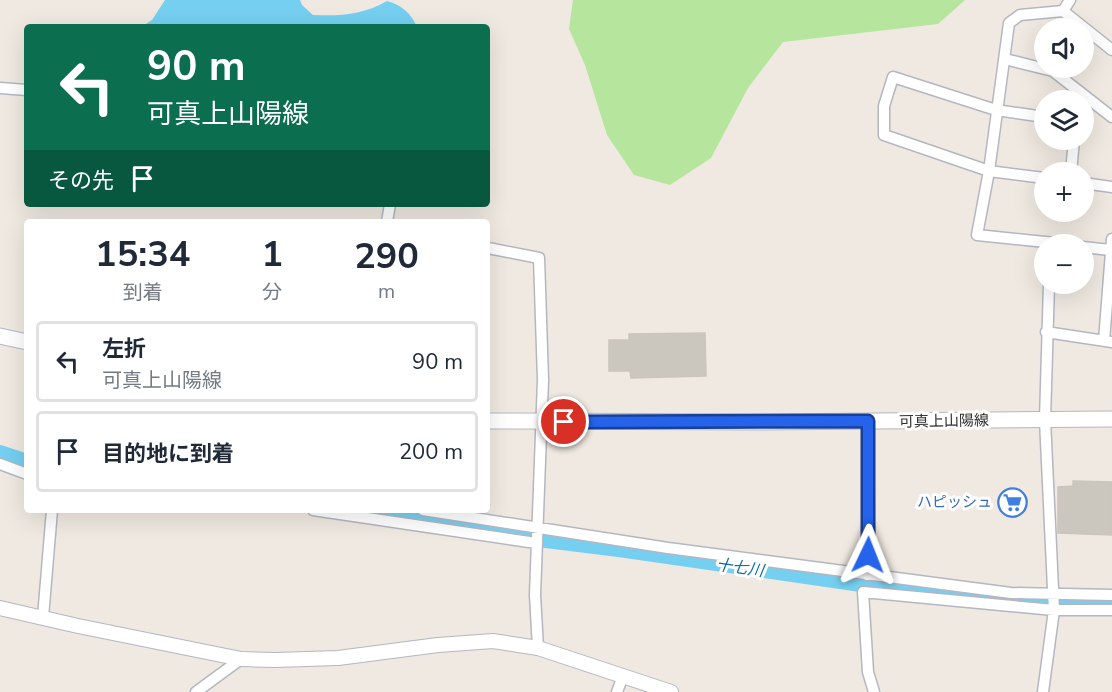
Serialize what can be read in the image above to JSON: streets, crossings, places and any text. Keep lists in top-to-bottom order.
{
  "streets": {
    "main road": ["可真上山陽線"]
  },
  "water": ["十七川"],
  "places": {
    "supermarket": ["ハピッシュ"]
  },
  "page": {
    "map_buttons": ["+", "−"],
    "turn": ["90 m", "可真上山陽線"],
    "then": "その先",
    "eta": [
      "15:34",
      "到着",
      "1",
      "分",
      "290",
      "m"
    ],
    "list": [
      {
        "name": "左折",
        "note": "可真上山陽線",
        "value": "90 m"
      },
      {
        "name": "目的地に到着",
        "value": "200 m"
      }
    ]
  }
}
